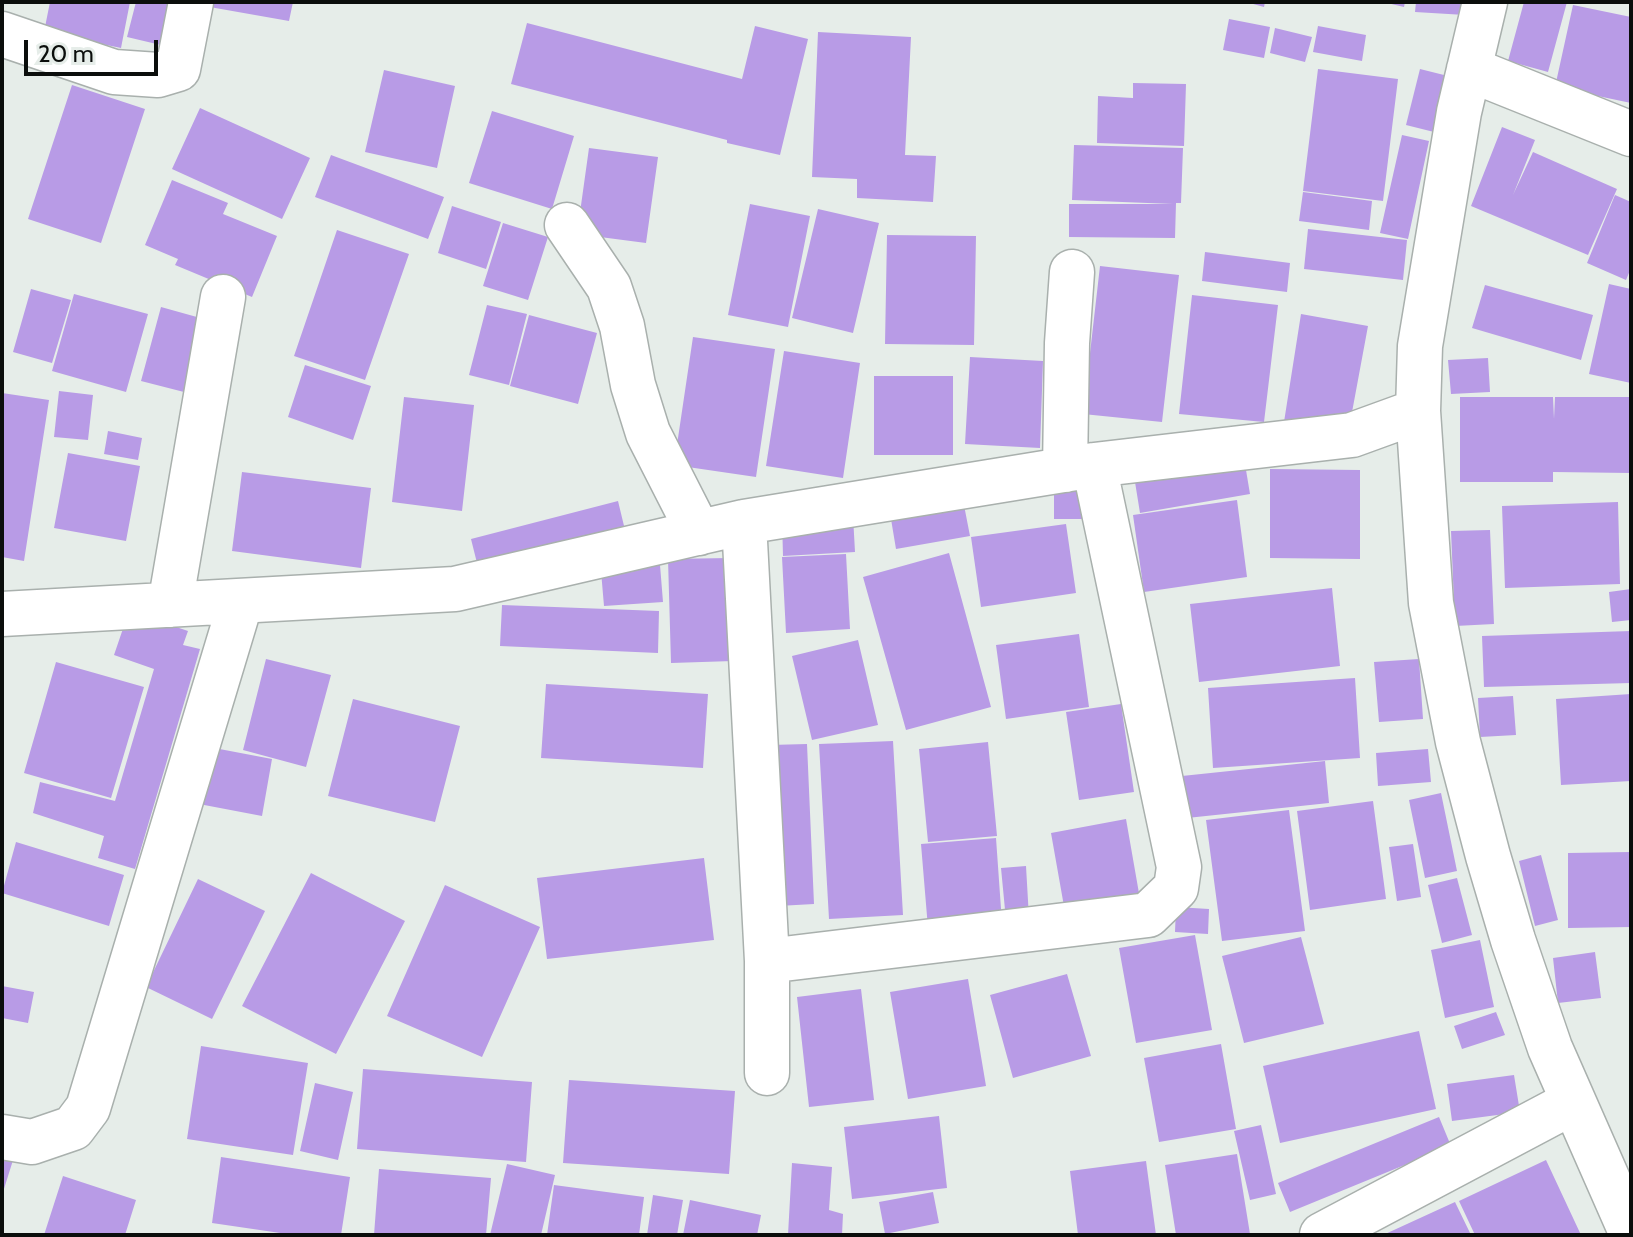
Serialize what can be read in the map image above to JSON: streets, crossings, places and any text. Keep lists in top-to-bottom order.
{
  "scale_bar": "20 m"
}
